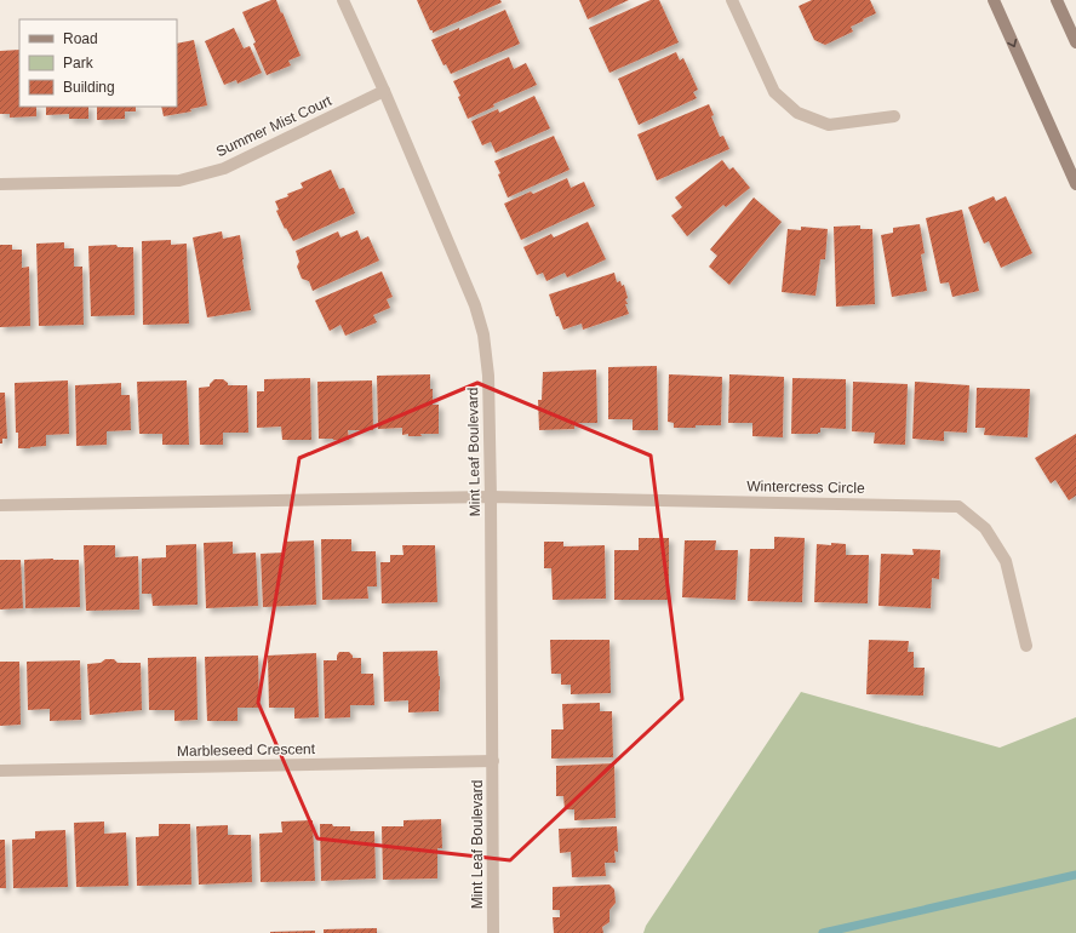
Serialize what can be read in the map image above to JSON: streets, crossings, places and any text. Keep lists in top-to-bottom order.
{
  "streets": {
    "street": [
      "Summer Mist Court",
      "Mint Leaf Boulevard",
      "Wintercress Circle",
      "Marbleseed Crescent"
    ]
  },
  "crossings": [
    ["Summer Mist Court", "Mint Leaf Boulevard"],
    ["Mint Leaf Boulevard", "Wintercress Circle"],
    ["Mint Leaf Boulevard", "Marbleseed Crescent"]
  ],
  "legend": ["Road", "Park", "Building"]
}
